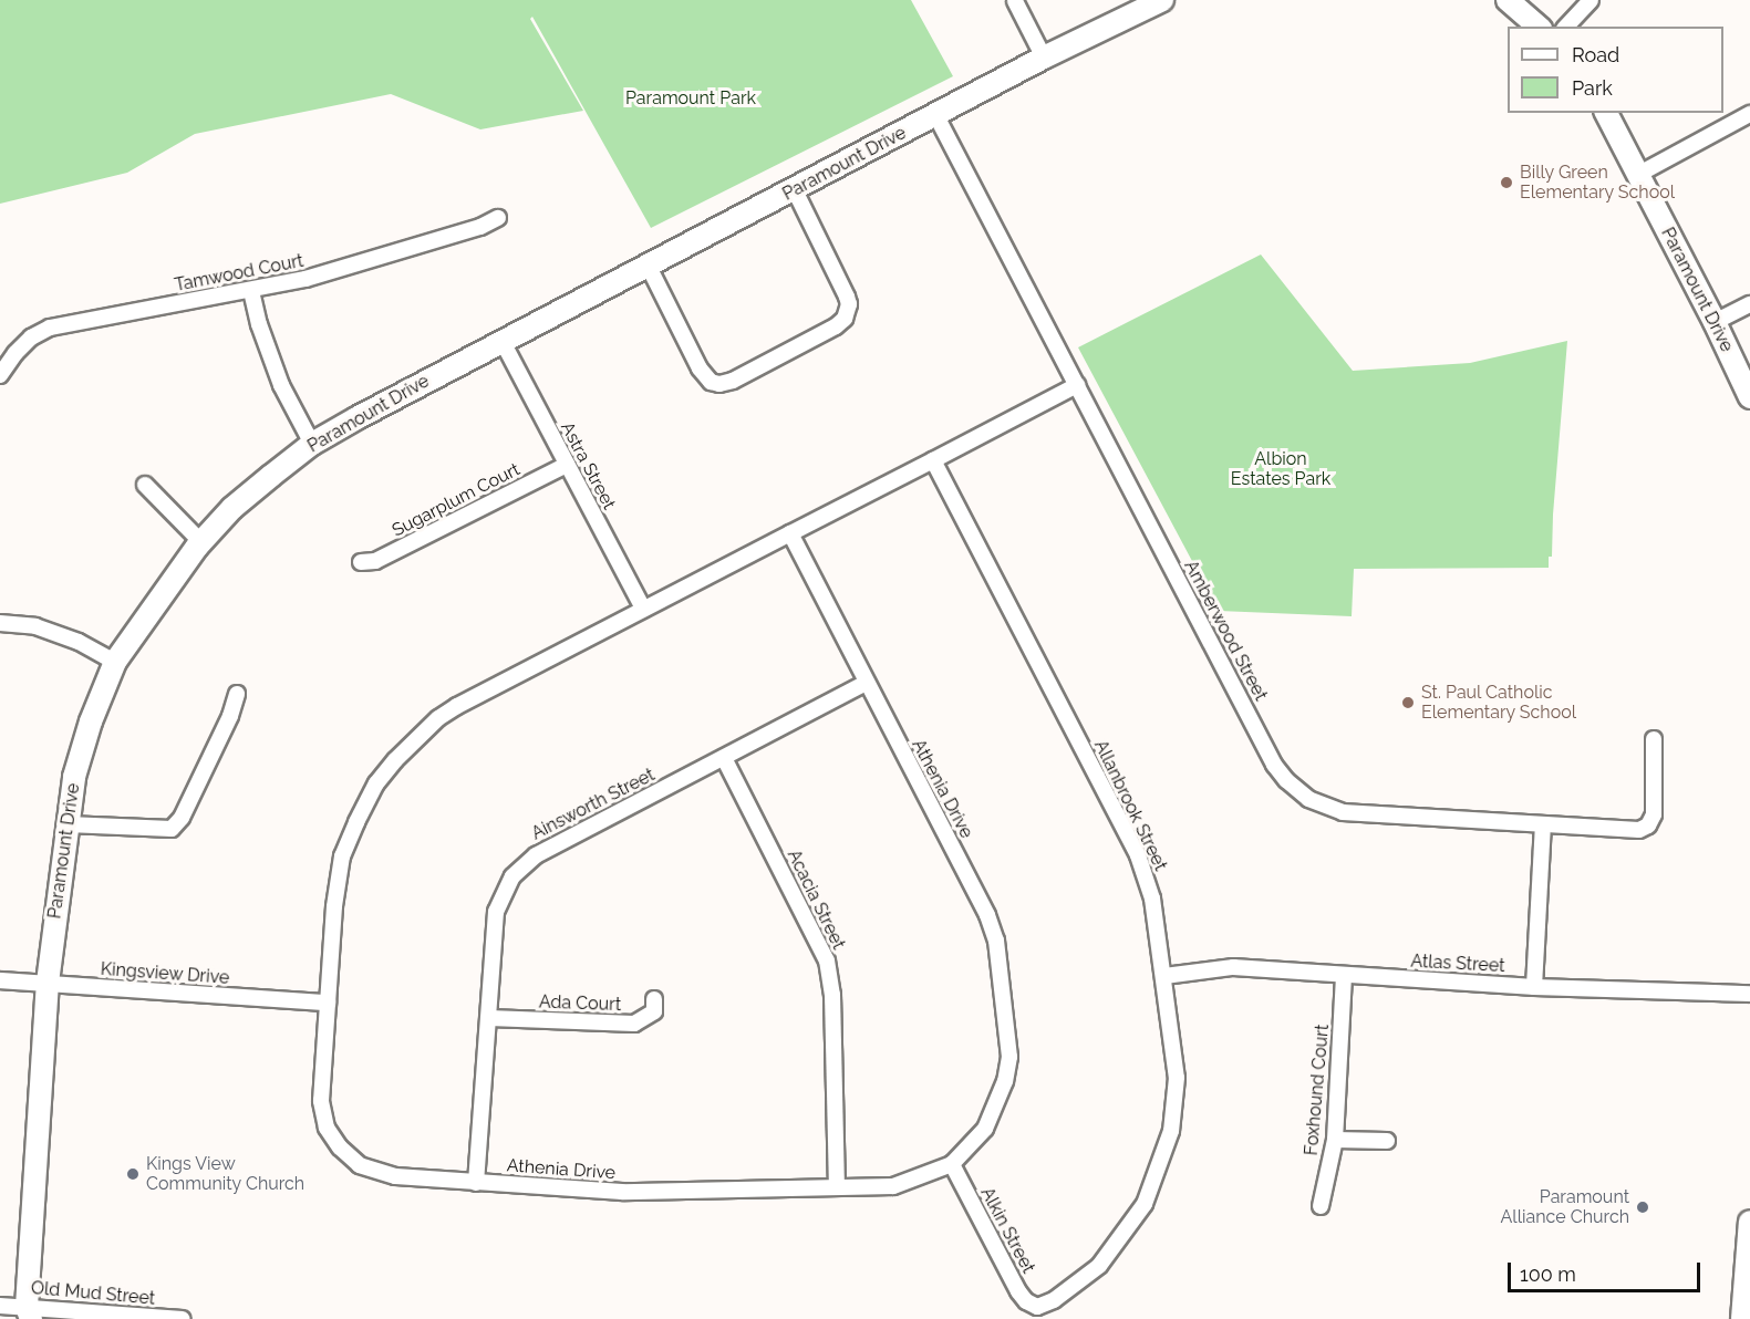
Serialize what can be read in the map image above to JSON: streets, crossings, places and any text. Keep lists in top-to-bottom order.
{
  "streets": {
    "street": [
      "Paramount Drive",
      "Tamwood Court",
      "Astra Street",
      "Sugarplum Court",
      "Amberwood Street",
      "Athenia Drive",
      "Ainsworth Street",
      "Allanbrook Street",
      "Acacia Street",
      "Atlas Street",
      "Kingsview Drive",
      "Ada Court",
      "Foxhound Court",
      "Alkin Street",
      "Old Mud Street"
    ]
  },
  "crossings": [
    ["Paramount Drive", "Astra Street"],
    ["Paramount Drive", "Amberwood Street"],
    ["Paramount Drive", "Kingsview Drive"],
    ["Paramount Drive", "Old Mud Street"],
    ["Astra Street", "Sugarplum Court"],
    ["Astra Street", "Athenia Drive"],
    ["Amberwood Street", "Athenia Drive"],
    ["Athenia Drive", "Ainsworth Street"],
    ["Athenia Drive", "Allanbrook Street"],
    ["Athenia Drive", "Acacia Street"],
    ["Athenia Drive", "Kingsview Drive"],
    ["Athenia Drive", "Alkin Street"],
    ["Ainsworth Street", "Acacia Street"],
    ["Ainsworth Street", "Ada Court"],
    ["Allanbrook Street", "Atlas Street"],
    ["Allanbrook Street", "Alkin Street"],
    ["Atlas Street", "Foxhound Court"]
  ],
  "parks": ["Paramount Park", "Albion Estates Park"],
  "places": [
    "Billy Green Elementary School",
    "St. Paul Catholic Elementary School",
    "Kings View Community Church",
    "Paramount Alliance Church"
  ],
  "legend": ["Road", "Park"],
  "scale_bar": "100 m"
}
